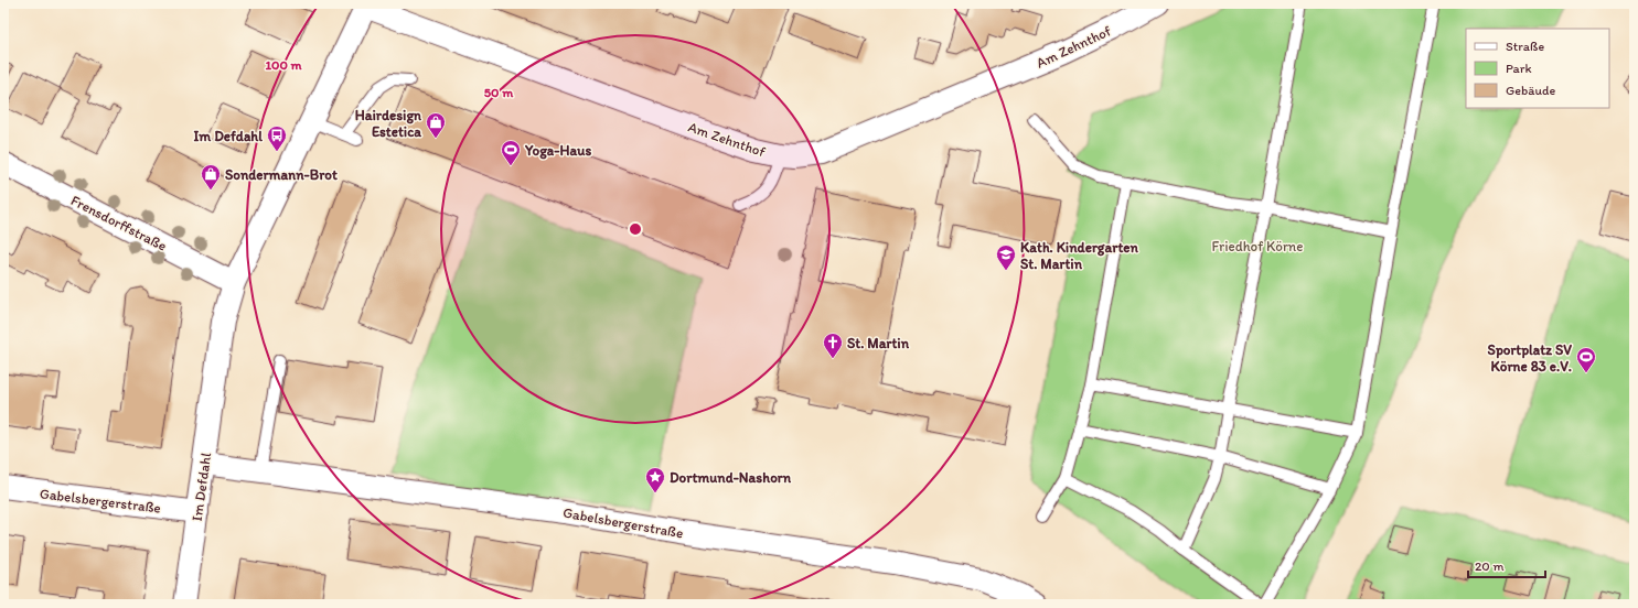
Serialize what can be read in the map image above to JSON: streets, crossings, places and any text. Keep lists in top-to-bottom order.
{
  "streets": {
    "street": [
      "Am Zehnthof",
      "Frensdorffstraße",
      "Im Defdahl",
      "Gabelsbergerstraße"
    ]
  },
  "crossings": [
    ["Am Zehnthof", "Im Defdahl"],
    ["Frensdorffstraße", "Im Defdahl"],
    ["Im Defdahl", "Gabelsbergerstraße"]
  ],
  "parks": ["Friedhof Körne"],
  "places": {
    "shop": ["Hairdesign Estetica", "Sondermann-Brot"],
    "bus stop": ["Im Defdahl"],
    "sports": ["Yoga-Haus", "Sportplatz SV Körne 83 e.V."],
    "school or university": ["Kath. Kindergarten St. Martin"],
    "church": ["St. Martin"],
    "place": ["Dortmund-Nashorn"]
  },
  "legend": ["Straße", "Park", "Gebäude"],
  "scale_bar": "20 m",
  "rings": ["100 m", "50 m"]
}
